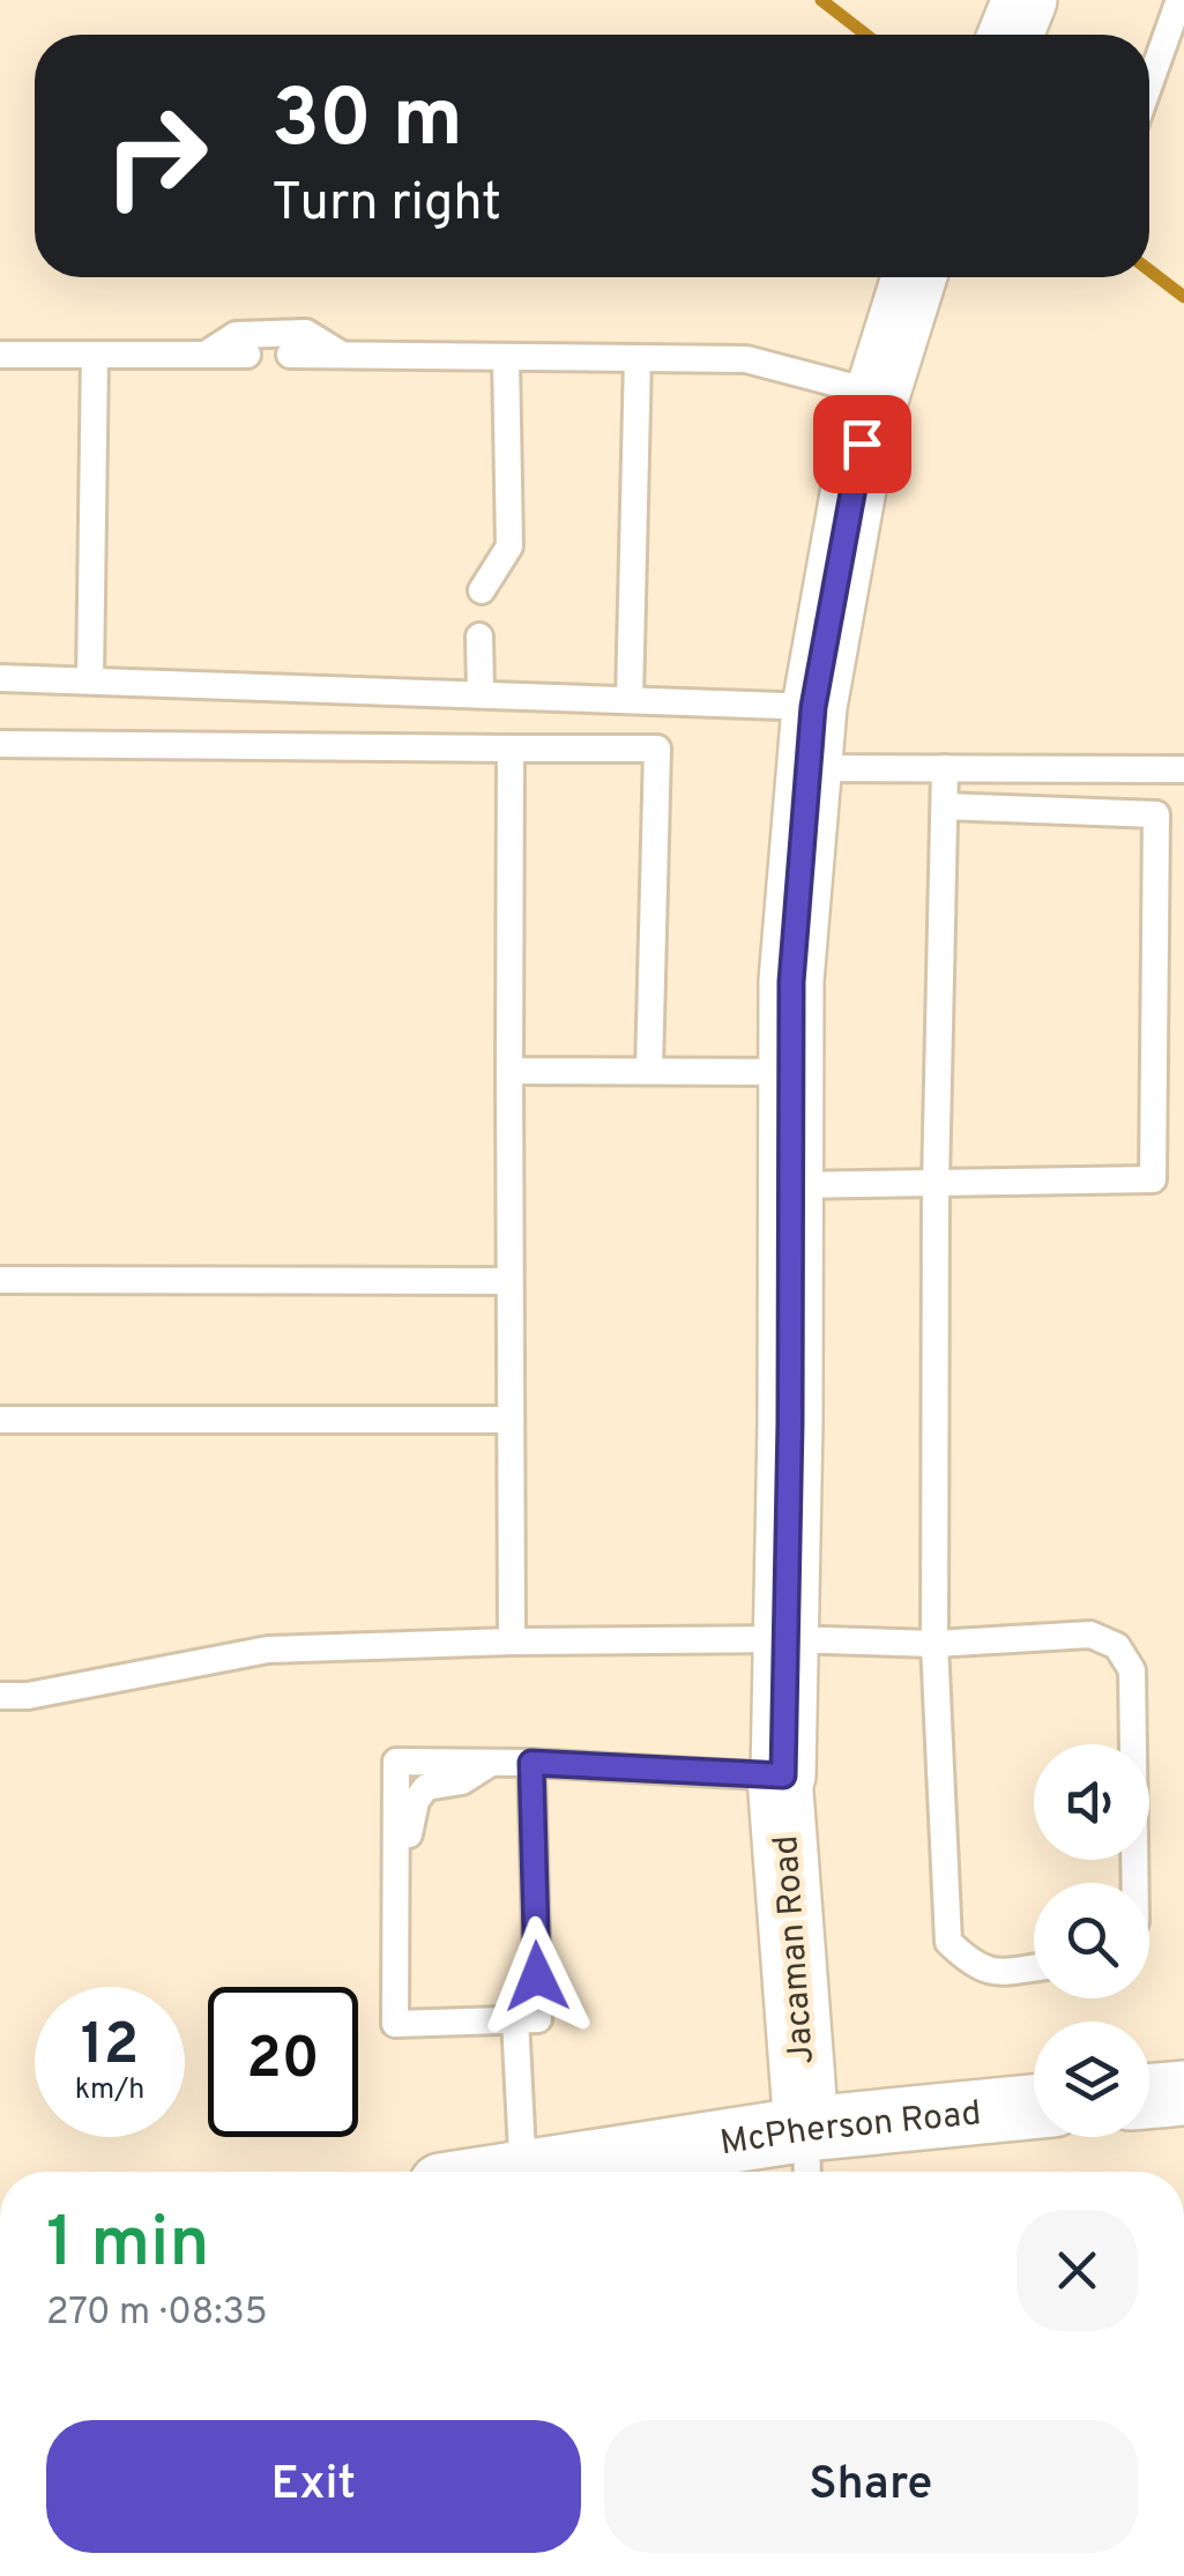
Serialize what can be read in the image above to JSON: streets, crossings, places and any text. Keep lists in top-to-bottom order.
{
  "streets": {
    "main road": ["Jacaman Road", "McPherson Road"]
  },
  "crossings": [
    ["Jacaman Road", "McPherson Road"]
  ],
  "page": {
    "turn": ["30 m", "Turn right"],
    "speed": "12 km/h",
    "limit": "20",
    "heading": ["1 min", "270 m · 08:35"],
    "buttons": ["Exit", "Share"]
  }
}
